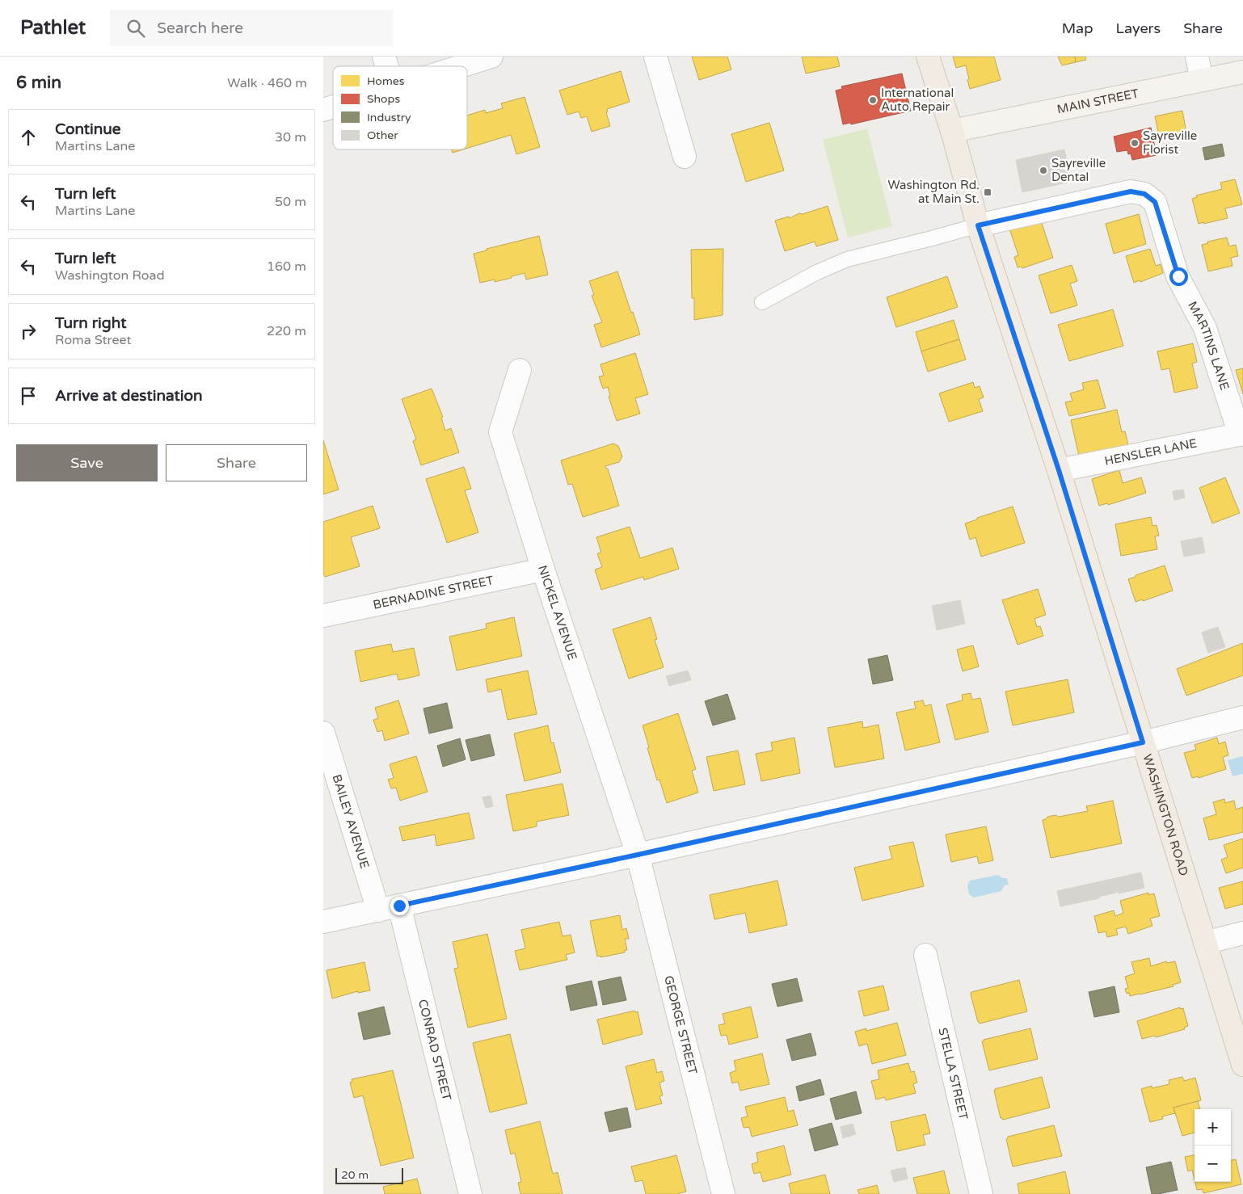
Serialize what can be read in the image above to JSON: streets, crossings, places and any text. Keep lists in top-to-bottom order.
{
  "streets": {
    "main road": ["MAIN STREET", "WASHINGTON ROAD"],
    "street": [
      "MARTINS LANE",
      "HENSLER LANE",
      "BERNADINE STREET",
      "NICKEL AVENUE",
      "BAILEY AVENUE",
      "GEORGE STREET",
      "CONRAD STREET",
      "STELLA STREET"
    ]
  },
  "crossings": [
    ["MAIN STREET", "WASHINGTON ROAD"],
    ["MARTINS LANE", "HENSLER LANE"],
    ["MARTINS LANE", "WASHINGTON ROAD"],
    ["HENSLER LANE", "WASHINGTON ROAD"],
    ["BERNADINE STREET", "NICKEL AVENUE"],
    ["NICKEL AVENUE", "GEORGE STREET"],
    ["BAILEY AVENUE", "CONRAD STREET"]
  ],
  "places": {
    "other": ["International Auto Repair", "Sayreville Florist", "Sayreville Dental"],
    "transit": ["Washington Rd. at Main St."]
  },
  "legend": [
    "Homes",
    "Shops",
    "Industry",
    "Other"
  ],
  "scale_bar": "20 m",
  "page": {
    "header": "Pathlet",
    "search": "Search here",
    "nav": ["Map", "Layers", "Share"],
    "heading": ["6 min", "Walk · 460 m"],
    "list": [
      ["Continue", "Martins Lane", "30 m"],
      ["Turn left", "Martins Lane", "50 m"],
      ["Turn left", "Washington Road", "160 m"],
      ["Turn right", "Roma Street", "220 m"],
      "Arrive at destination"
    ],
    "buttons": ["Save", "Share"],
    "map_buttons": ["+", "−"],
    "scale": "20 m"
  }
}
